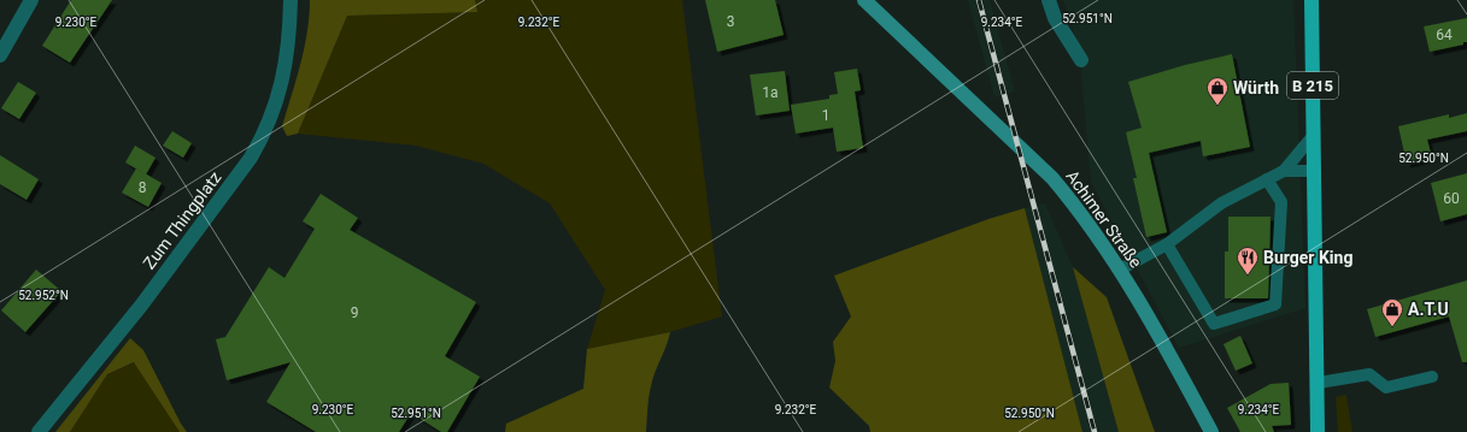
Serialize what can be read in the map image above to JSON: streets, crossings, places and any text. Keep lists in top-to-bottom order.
{
  "streets": {
    "main road": ["B 215", "Achimer Straße"],
    "street": ["Zum Thingplatz"]
  },
  "places": {
    "shop": ["Würth", "A.T.U"],
    "restaurant": ["Burger King"]
  },
  "house_numbers": [
    "3",
    "64",
    "1a",
    "1",
    "8",
    "60",
    "9"
  ],
  "coordinates": [
    "52.951°N",
    "9.230°E",
    "9.232°E",
    "9.234°E",
    "52.950°N",
    "52.952°N"
  ]
}
